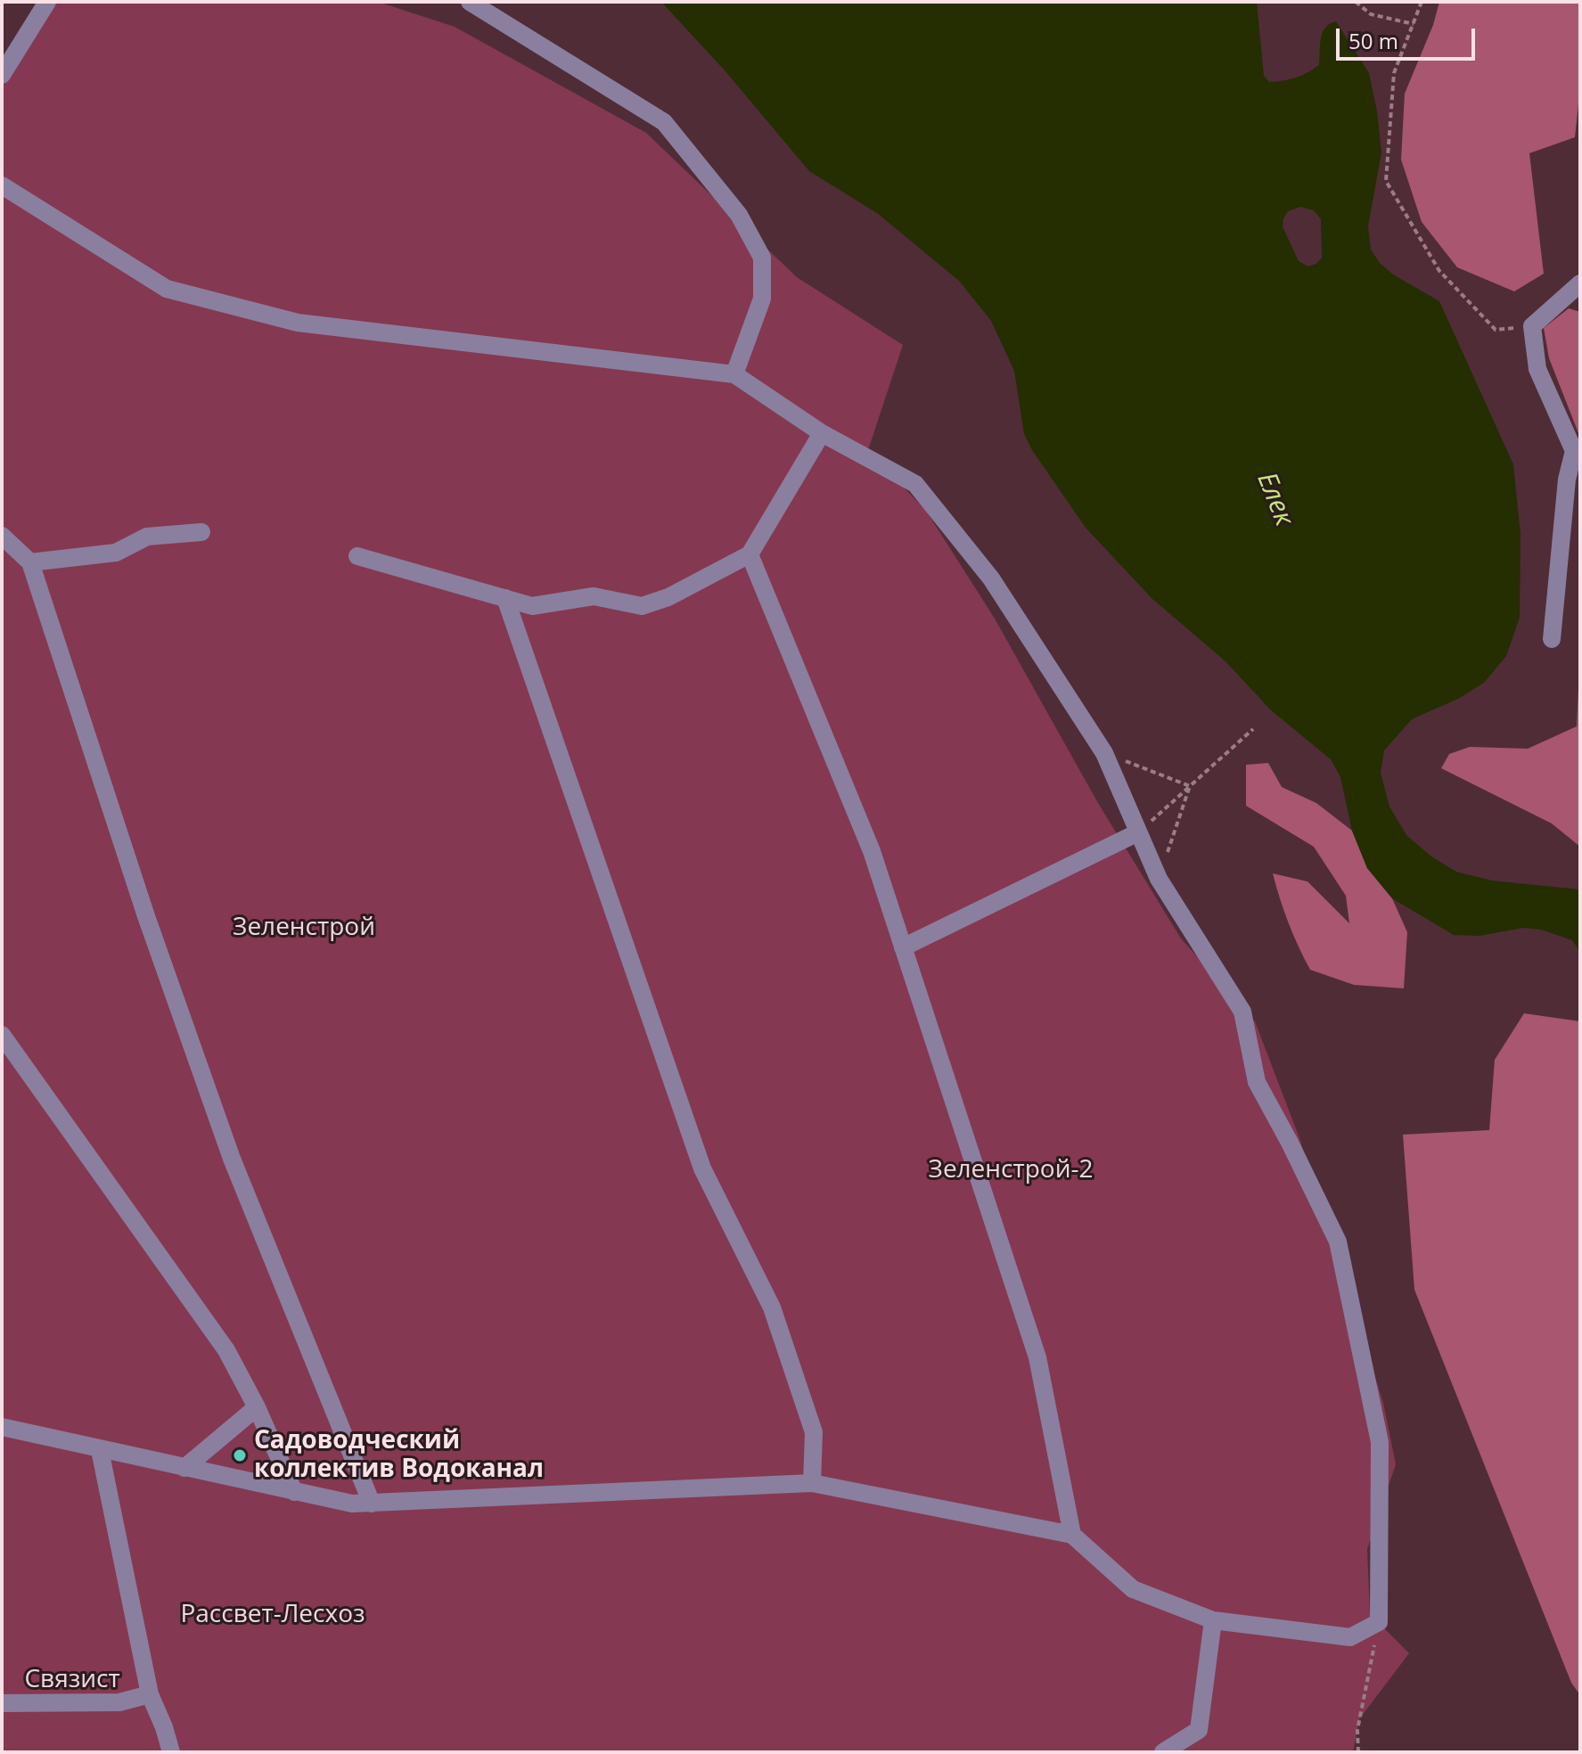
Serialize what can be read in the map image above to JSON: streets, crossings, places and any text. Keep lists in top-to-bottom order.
{
  "water": ["Елек"],
  "parks": [
    "Зеленстрой",
    "Зеленстрой-2",
    "Рассвет-Лесхоз",
    "Связист"
  ],
  "places": ["Садоводческий коллектив Водоканал"],
  "scale_bar": "50 m"
}
